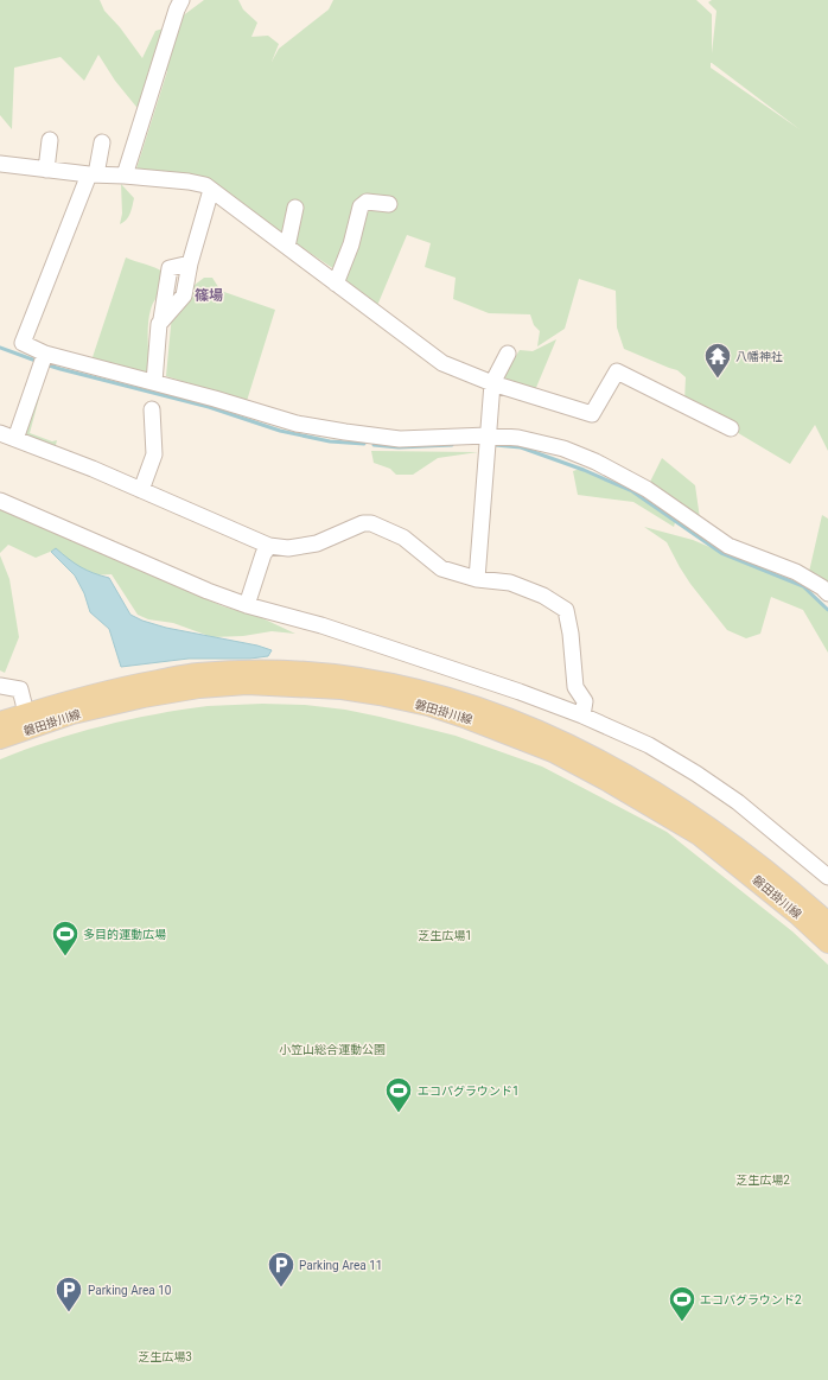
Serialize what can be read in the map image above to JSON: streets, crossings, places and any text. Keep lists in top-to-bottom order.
{
  "streets": {
    "main road": ["磐田掛川線"]
  },
  "districts": ["篠場"],
  "parks": [
    "芝生広場1",
    "小笠山総合運動公園",
    "芝生広場2",
    "芝生広場3"
  ],
  "places": {
    "temple": ["八幡神社"],
    "sports": ["多目的運動広場", "エコパグラウンド1", "エコパグラウンド2"],
    "parking": ["Parking Area 11", "Parking Area 10"]
  }
}
